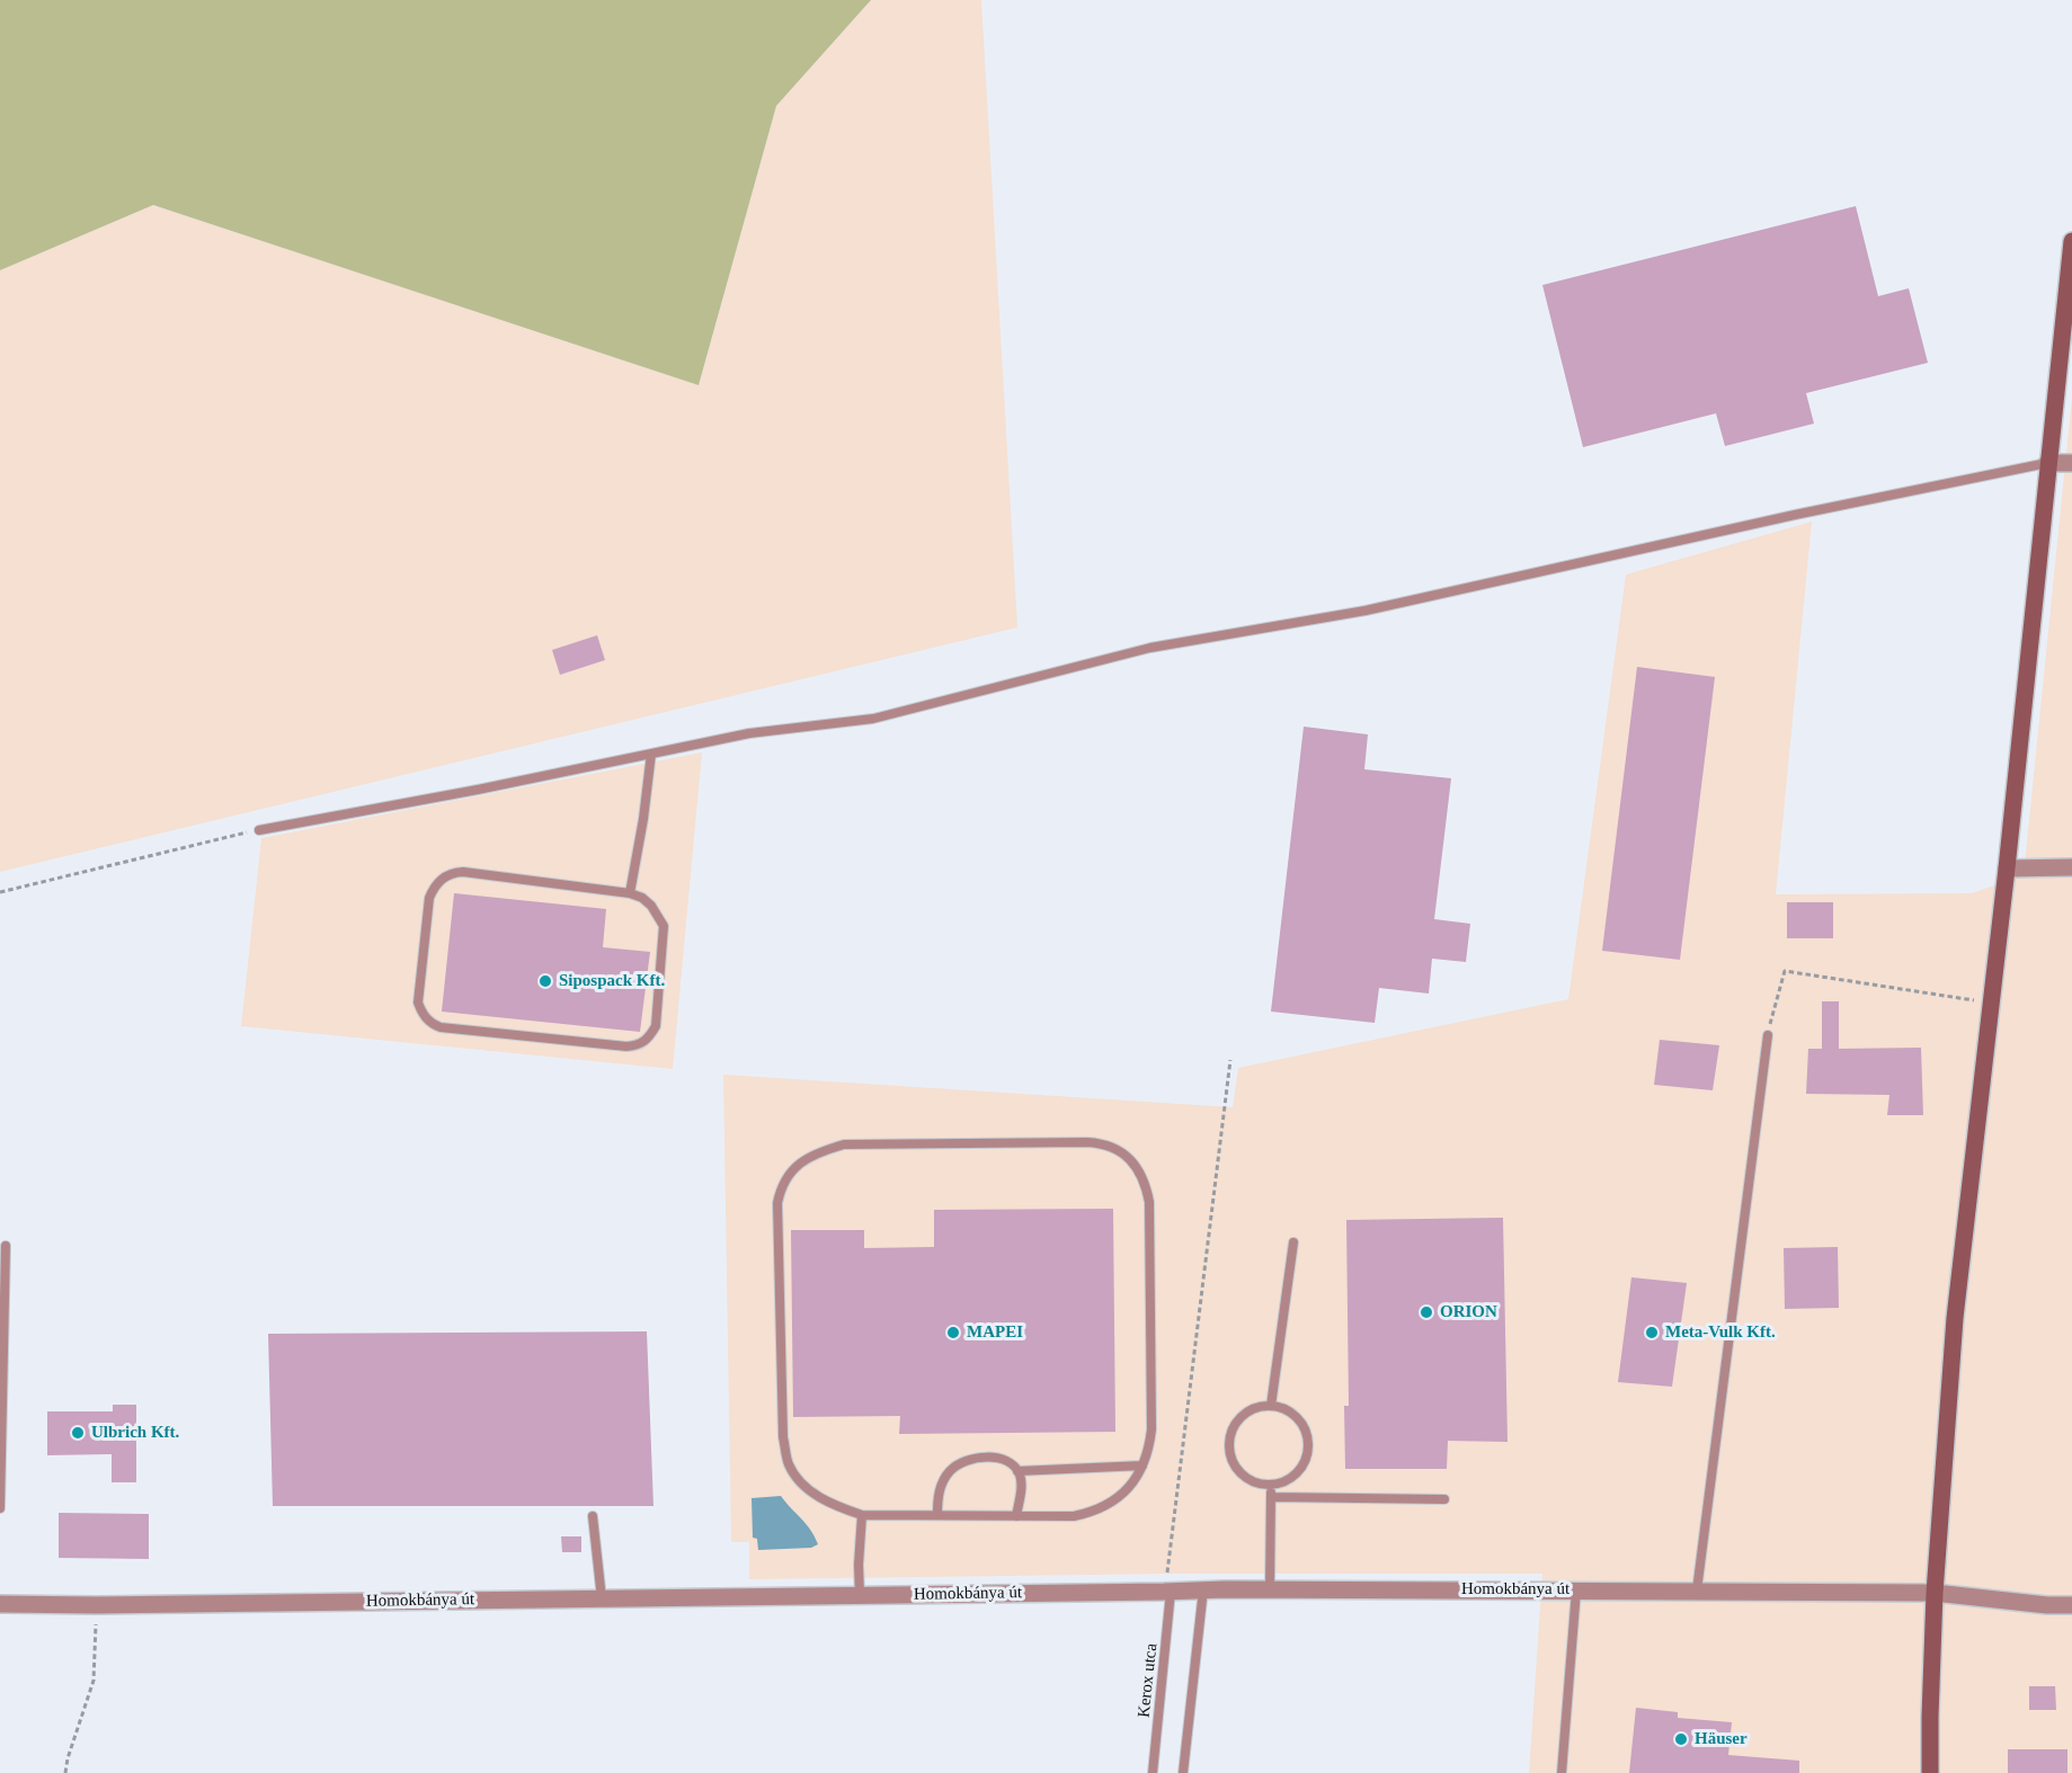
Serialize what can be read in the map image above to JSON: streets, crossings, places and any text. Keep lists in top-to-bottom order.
{
  "streets": {
    "street": ["Homokbánya út"],
    "lane": ["Kerox utca"]
  },
  "crossings": [
    ["Homokbánya út", "Kerox utca"]
  ],
  "places": [
    "Sipospack Kft.",
    "ORION",
    "MAPEI",
    "Meta-Vulk Kft.",
    "Ulbrich Kft.",
    "Häuser"
  ]
}
